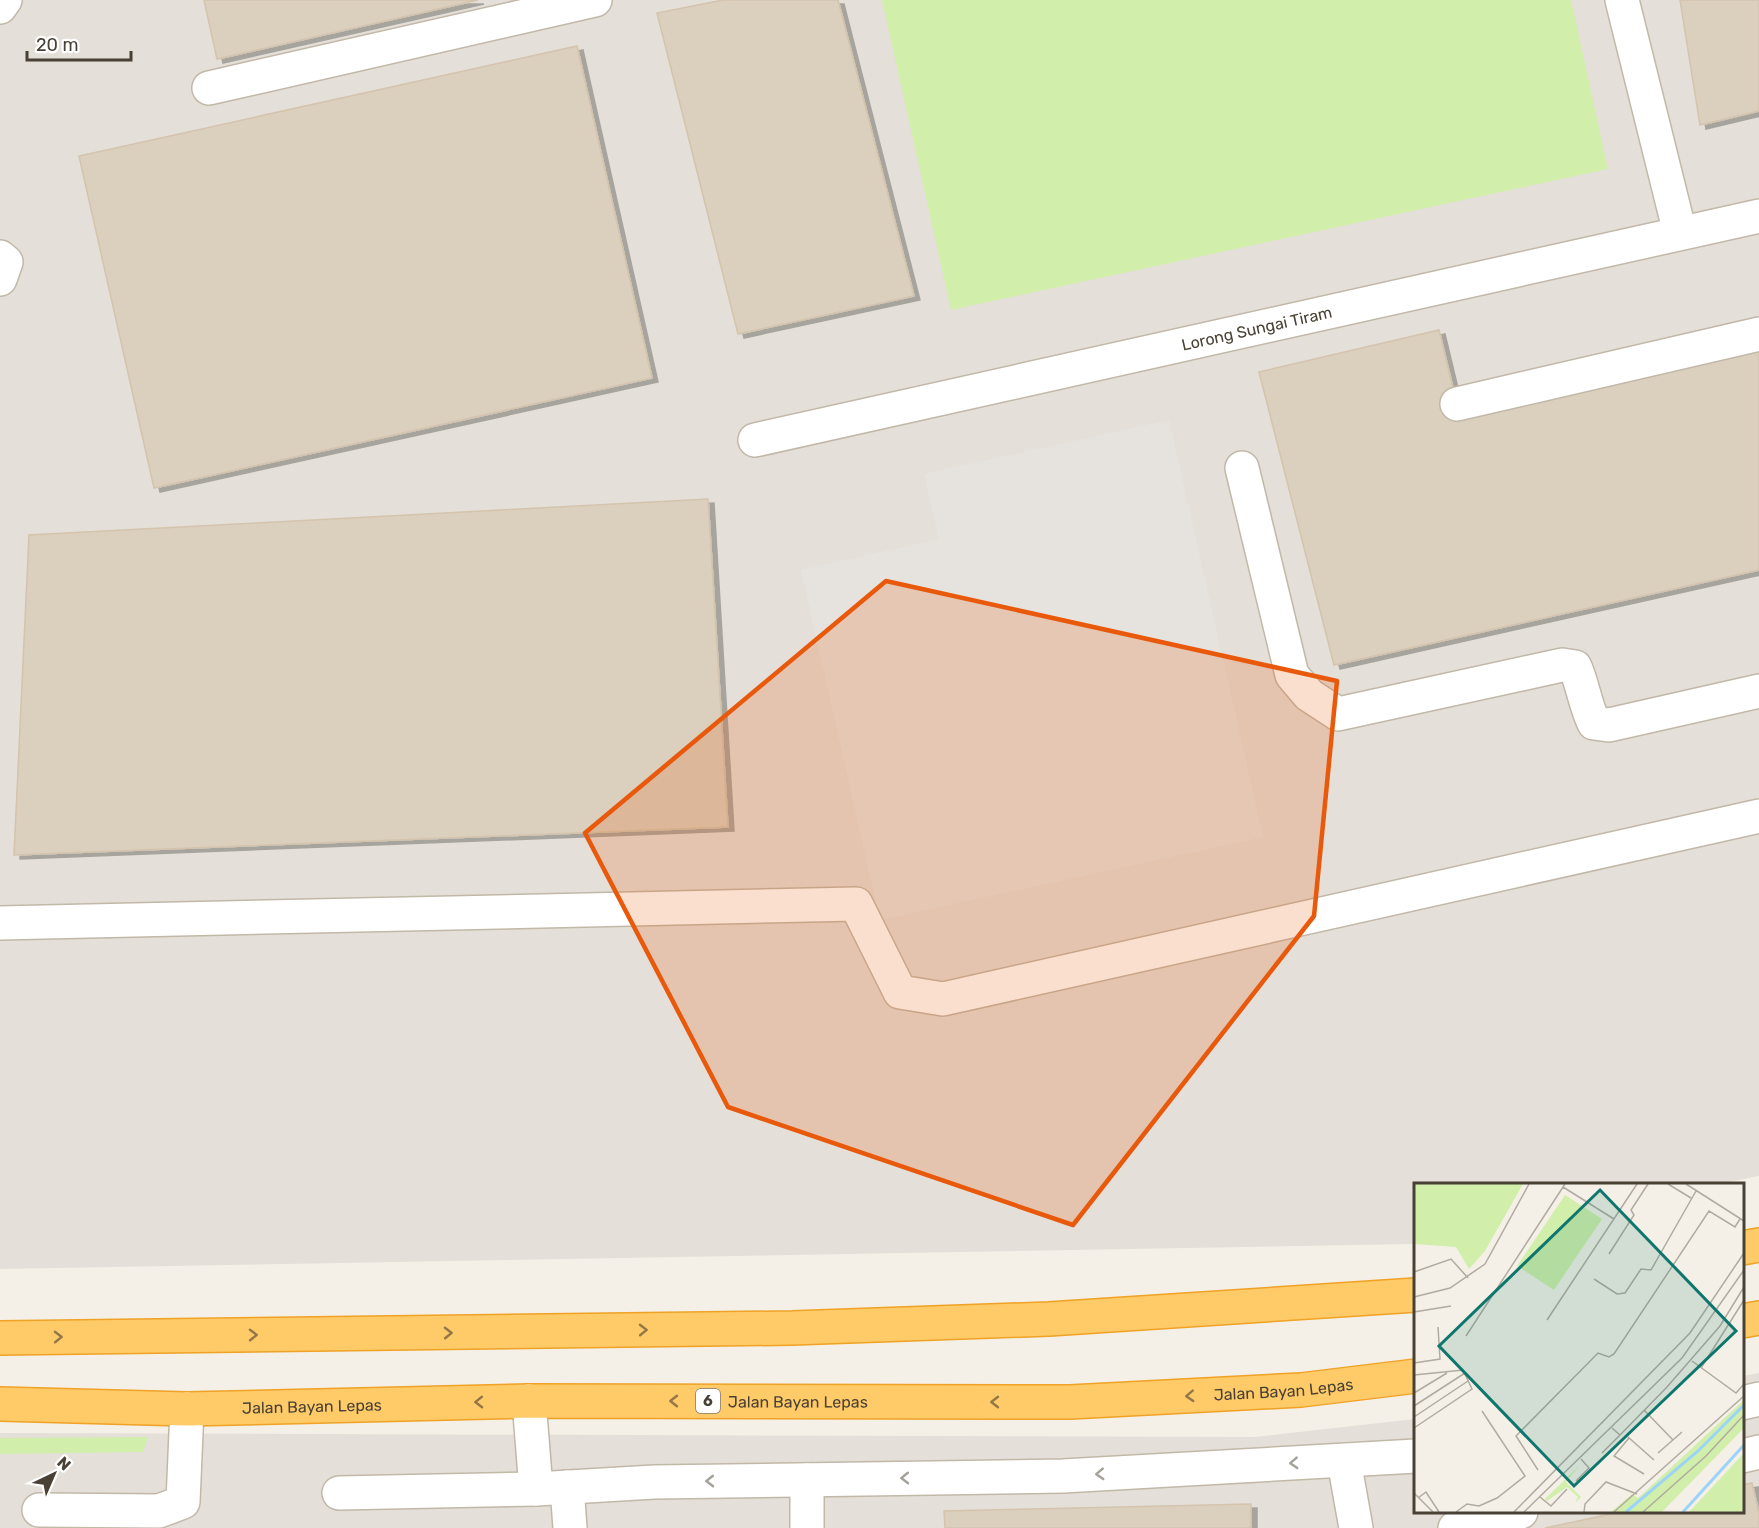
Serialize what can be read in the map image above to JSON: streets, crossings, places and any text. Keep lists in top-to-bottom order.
{
  "streets": {
    "highway": ["Jalan Bayan Lepas", "6"],
    "street": ["Lorong Sungai Tiram"]
  },
  "scale_bar": "20 m",
  "north": "top right"
}
